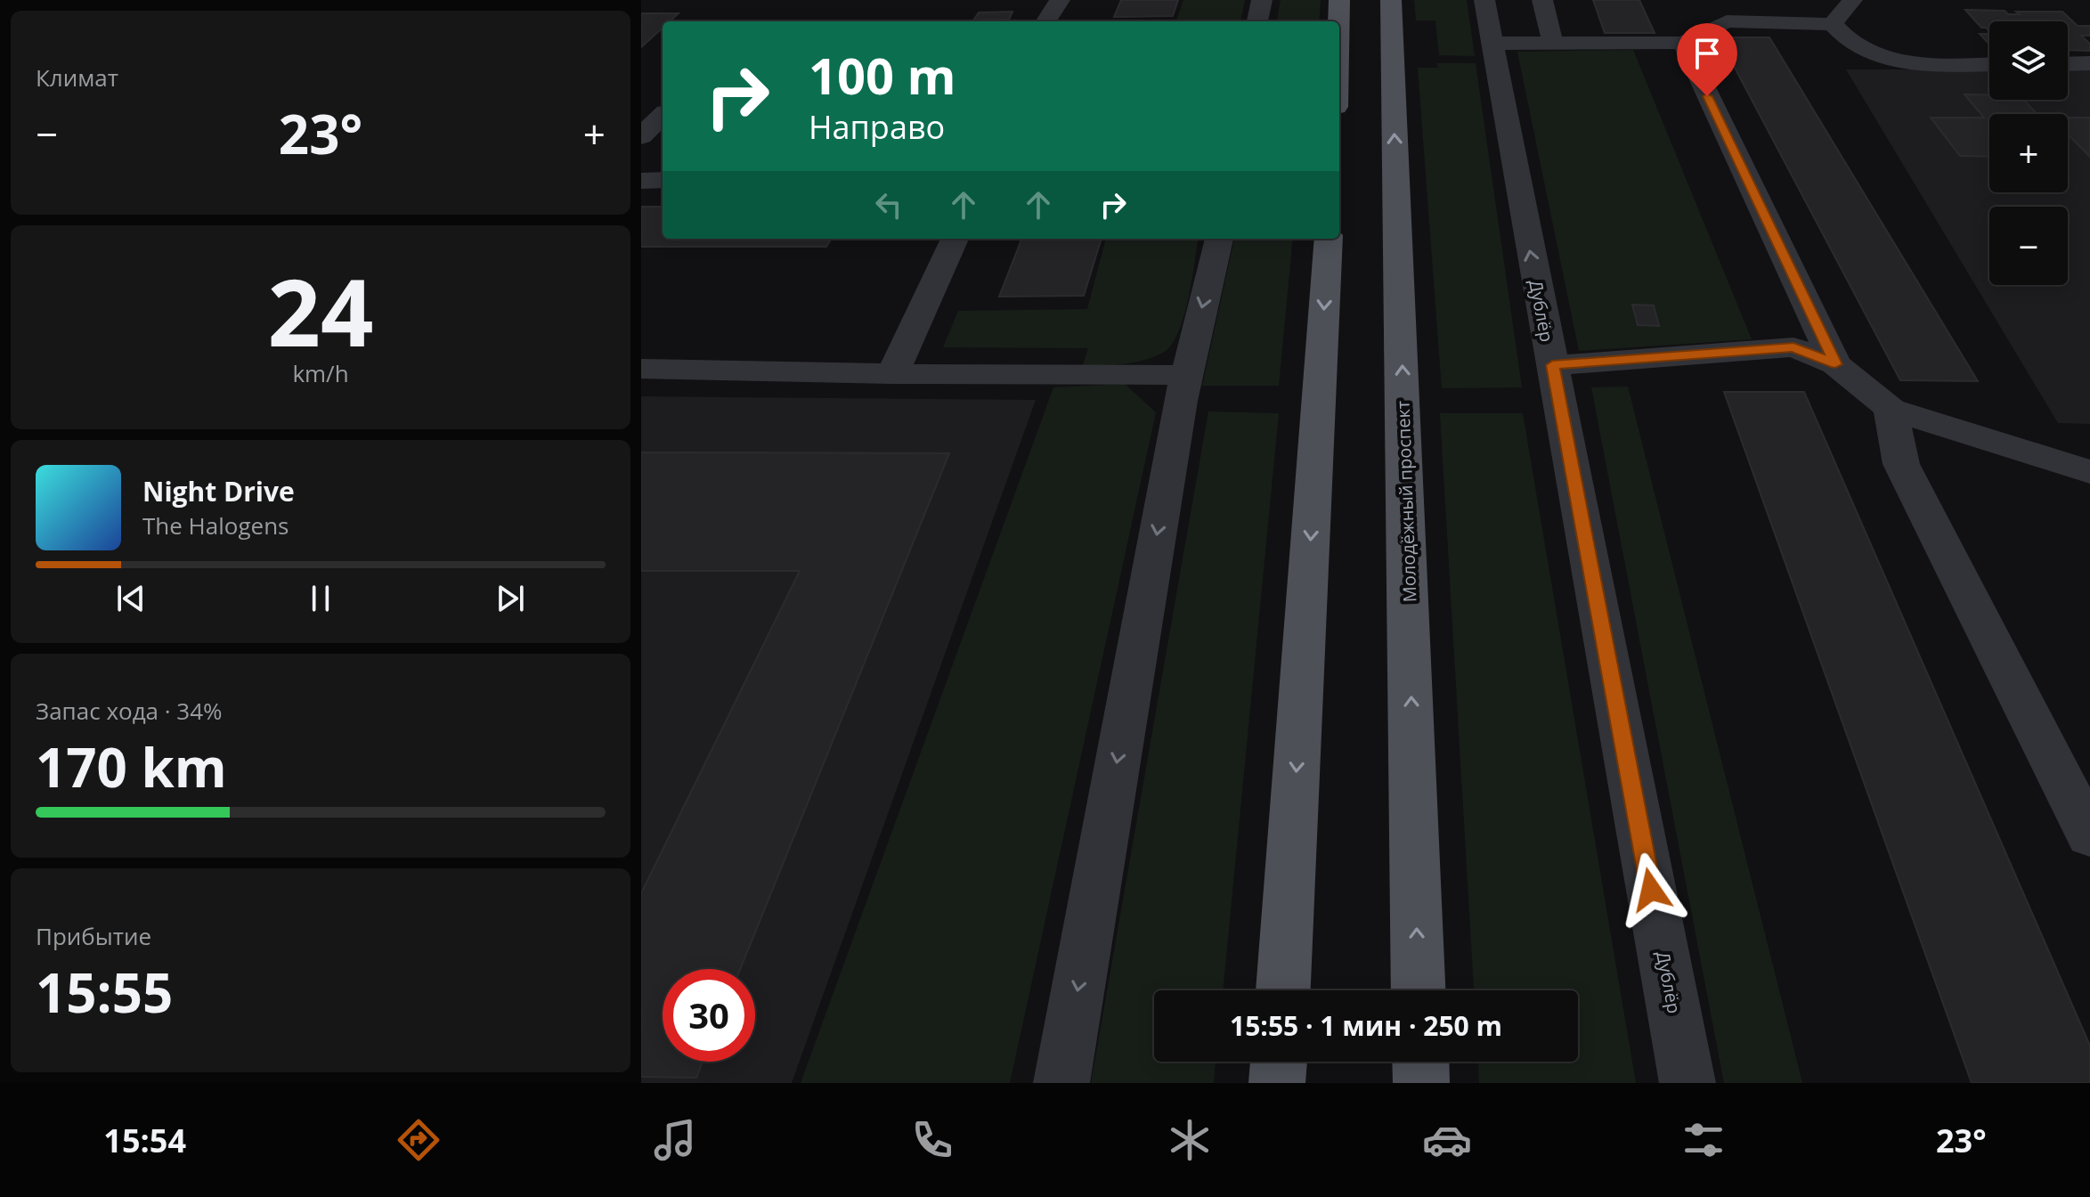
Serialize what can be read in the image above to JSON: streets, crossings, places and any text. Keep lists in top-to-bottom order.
{
  "streets": {
    "main road": ["Молодёжный проспект"],
    "street": ["Дублёр"]
  },
  "page": {
    "tile": [
      "Климат",
      ["24", "km/h"],
      ["Запас хода · 34%", "170 km"],
      ["Прибытие", "15:55"]
    ],
    "map_buttons": ["+", "−"],
    "turn": ["100 m", "Направо"],
    "heat": ["−", "23°", "+"],
    "song": ["Night Drive", "The Halogens"],
    "limit": "30",
    "trip": "15:55 · 1 мин · 250 m",
    "tabs": ["15:54", "23°"]
  }
}
